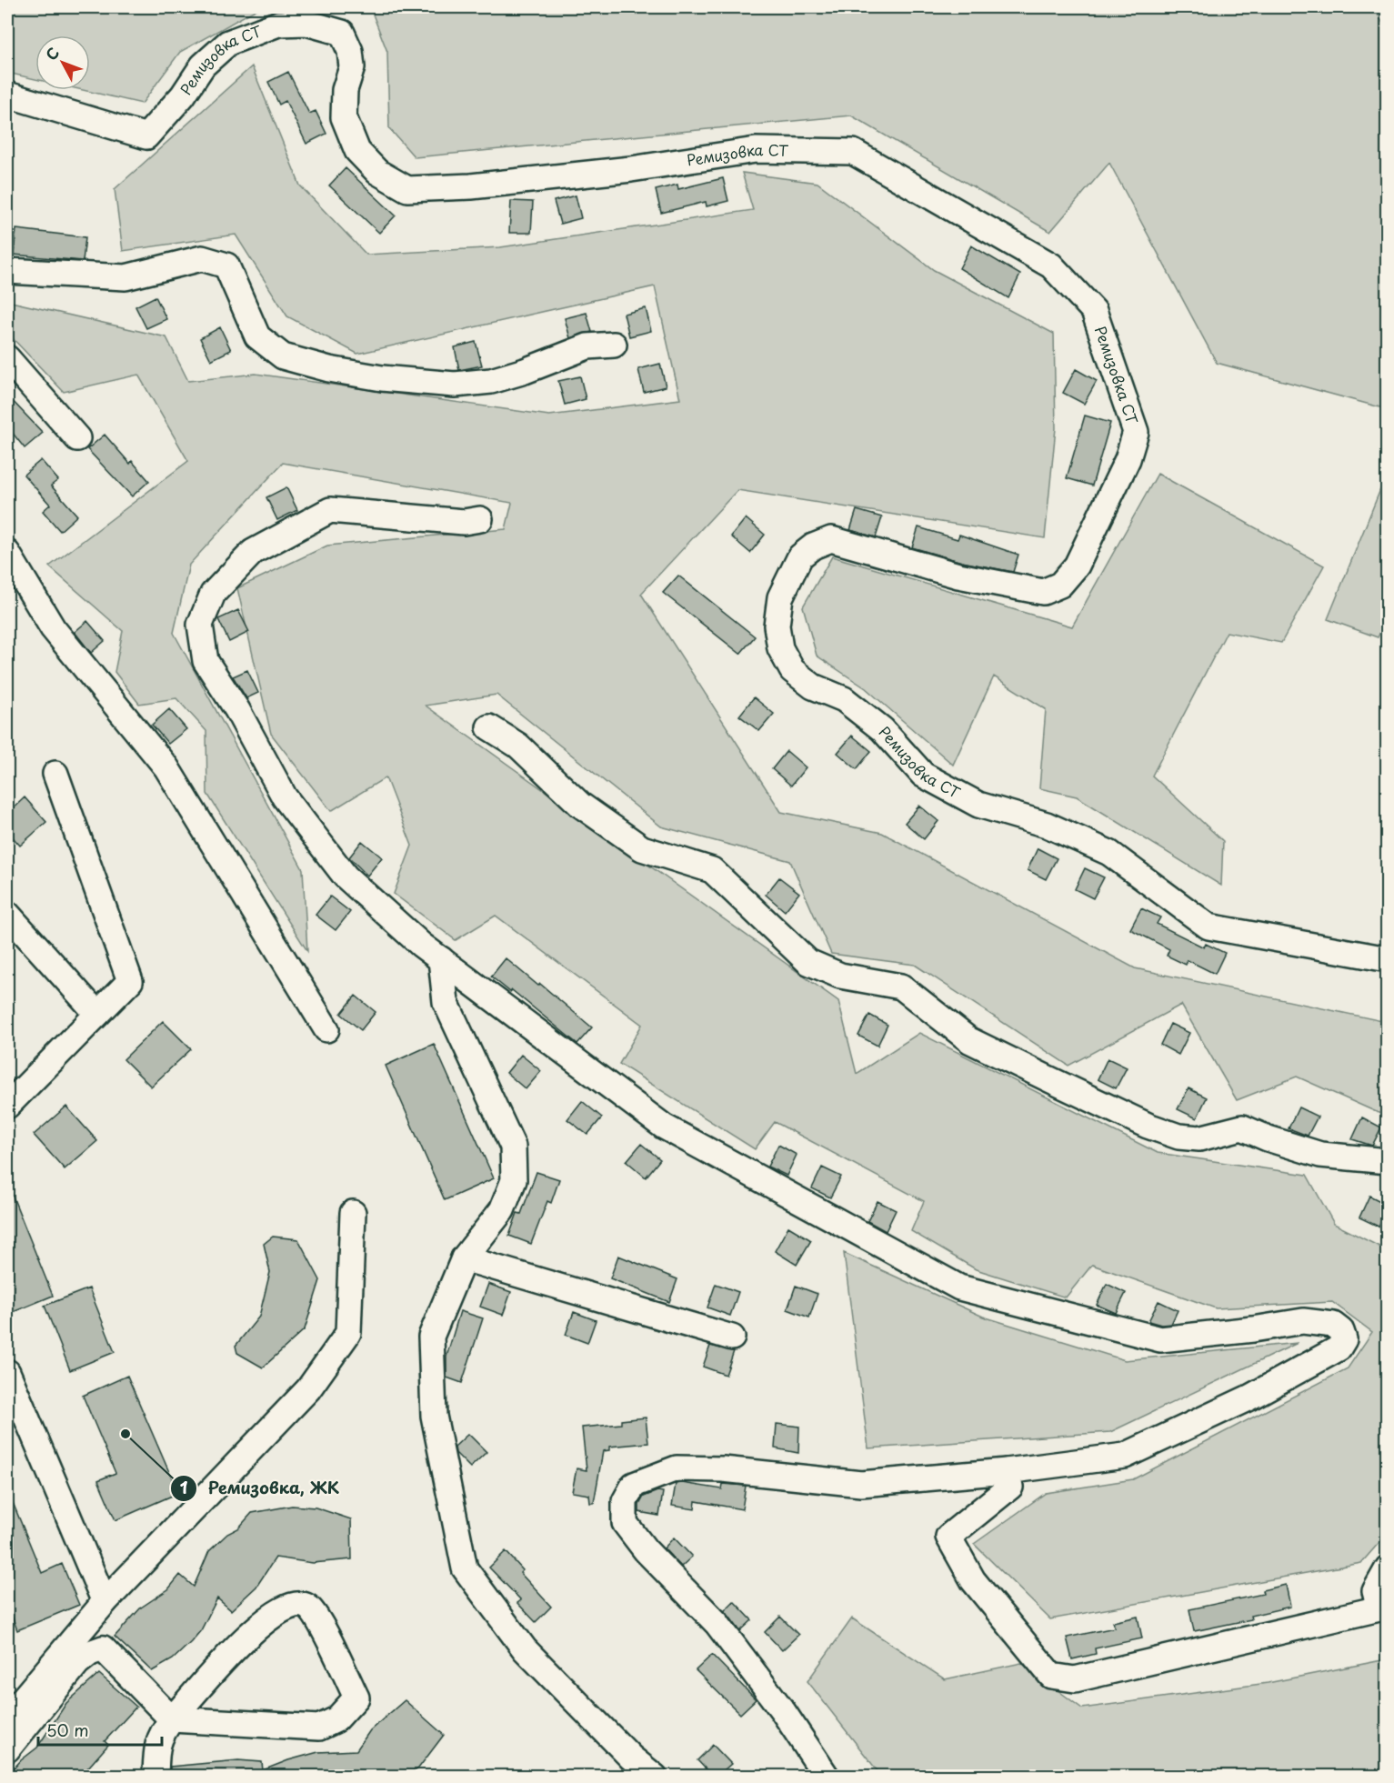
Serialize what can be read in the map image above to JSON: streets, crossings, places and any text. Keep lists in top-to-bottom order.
{
  "streets": {
    "street": ["Ремизовка СТ"]
  },
  "places": ["Ремизовка, ЖК"],
  "scale_bar": "50 m",
  "north": "top left"
}
